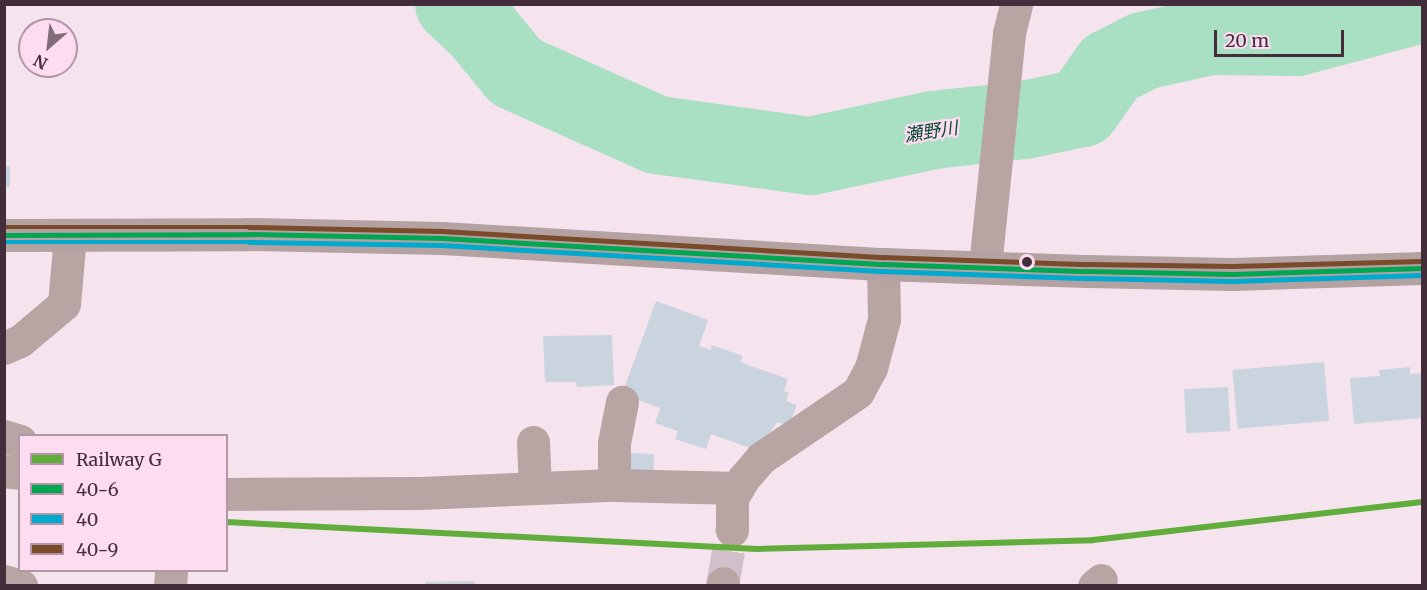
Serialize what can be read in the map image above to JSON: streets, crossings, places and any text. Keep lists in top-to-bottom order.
{
  "water": ["瀬野川"],
  "lines": [
    "transit line 40-9",
    "transit line 40-6",
    "transit line 40",
    "rail line G"
  ],
  "legend": [
    "Railway G",
    "40-6",
    "40",
    "40-9"
  ],
  "scale_bar": "20 m",
  "north": "bottom left"
}
